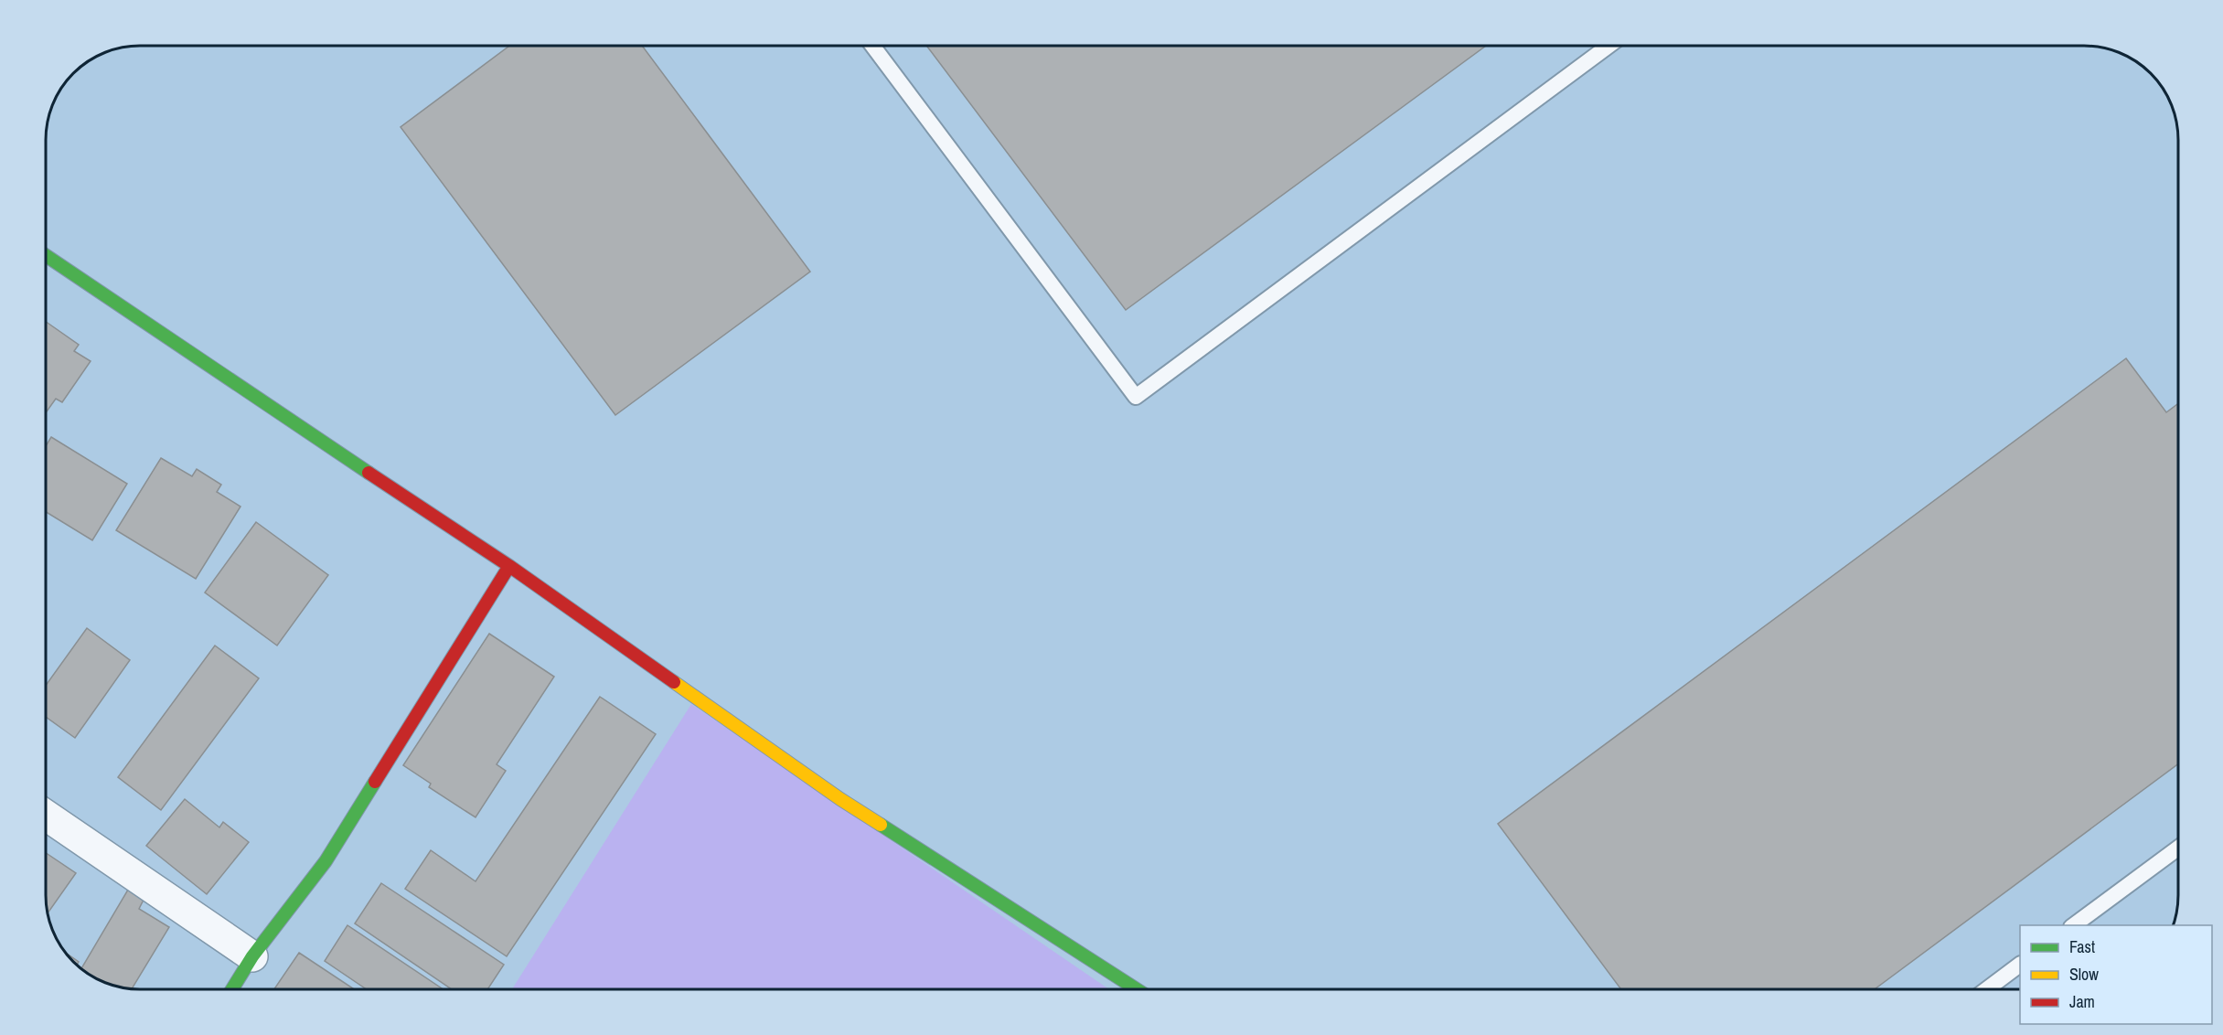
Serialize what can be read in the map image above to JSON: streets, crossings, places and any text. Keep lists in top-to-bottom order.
{
  "legend": ["Fast", "Slow", "Jam"]
}
